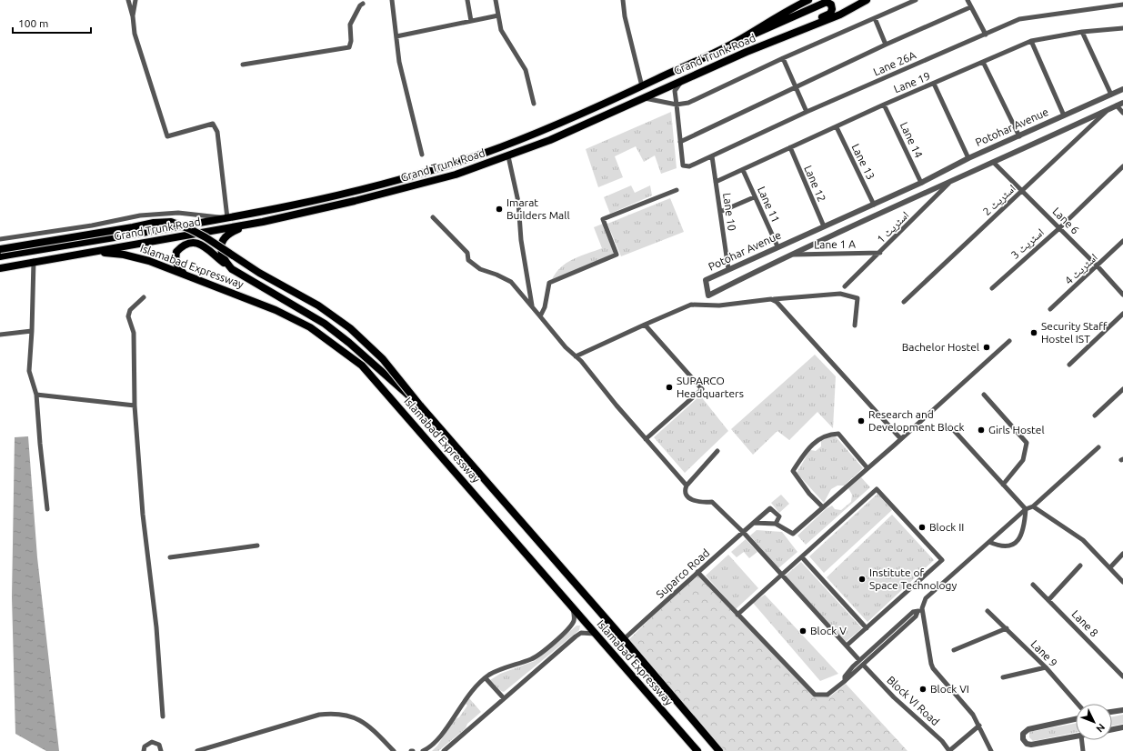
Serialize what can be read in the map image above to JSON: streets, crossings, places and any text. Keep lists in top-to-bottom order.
{
  "streets": {
    "highway": ["Grand Trunk Road", "Islamabad Expressway"],
    "street": [
      "Lane 26A",
      "Lane 19",
      "Potohar Avenue",
      "Lane 14",
      "Lane 13",
      "Lane 12",
      "اسٹریٹ 2",
      "Lane 11",
      "Lane 10",
      "Lane 6",
      "اسٹریٹ 1",
      "اسٹریٹ 3",
      "Lane 1 A",
      "اسٹریٹ 4",
      "Suparco Road",
      "Lane 8",
      "Lane 9",
      "Block VI Road"
    ]
  },
  "crossings": [
    ["Grand Trunk Road", "Islamabad Expressway"],
    ["Lane 26A", "Lane 10"],
    ["Lane 19", "Lane 14"],
    ["Lane 19", "Lane 13"],
    ["Lane 19", "Lane 12"],
    ["Lane 19", "Lane 11"],
    ["Lane 19", "Lane 10"],
    ["Potohar Avenue", "Lane 14"],
    ["Potohar Avenue", "Lane 13"],
    ["Potohar Avenue", "Lane 12"],
    ["Potohar Avenue", "اسٹریٹ 2"],
    ["Potohar Avenue", "Lane 11"],
    ["Potohar Avenue", "Lane 10"],
    ["Potohar Avenue", "Lane 6"],
    ["Potohar Avenue", "اسٹریٹ 1"],
    ["Potohar Avenue", "Lane 1 A"],
    ["اسٹریٹ 2", "Lane 6"],
    ["Lane 6", "اسٹریٹ 3"],
    ["Lane 6", "اسٹریٹ 4"],
    ["اسٹریٹ 1", "Lane 1 A"],
    ["Islamabad Expressway", "Suparco Road"],
    ["Suparco Road", "Block VI Road"]
  ],
  "places": [
    "Imarat Builders Mall",
    "Security Staff Hostel IST",
    "Bachelor Hostel",
    "SUPARCO Headquarters",
    "Research and Development Block",
    "Girls Hostel",
    "Block II",
    "Institute of Space Technology",
    "Block V",
    "Block VI"
  ],
  "scale_bar": "100 m",
  "north": "bottom right"
}
